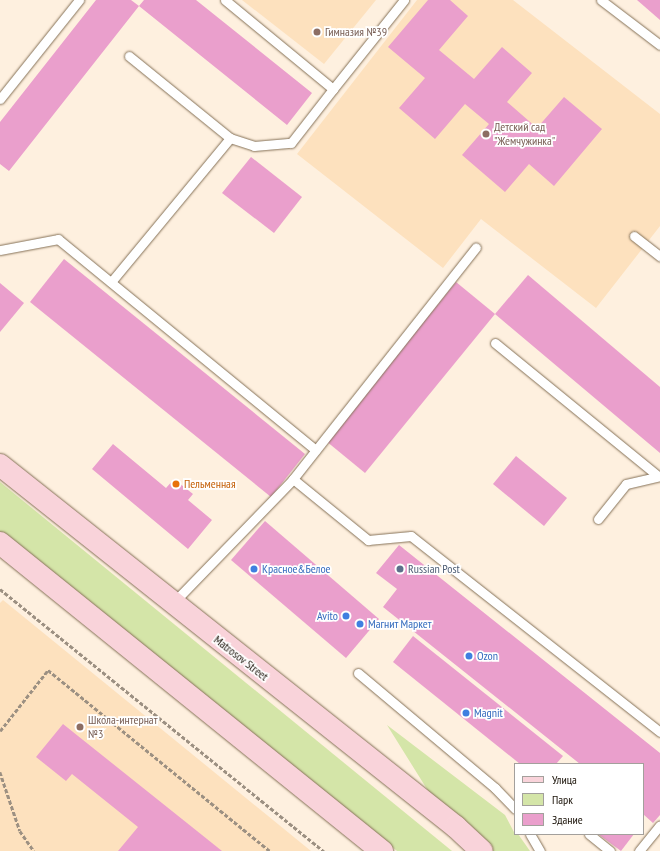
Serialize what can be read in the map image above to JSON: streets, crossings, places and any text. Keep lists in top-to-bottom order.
{
  "streets": {
    "main road": ["Matrosov Street"]
  },
  "places": [
    "Гимназия №39",
    "Детский сад \"Жемчужинка\"",
    "Пельменная",
    "Красное&Белое",
    "Russian Post",
    "Avito",
    "Магнит Маркет",
    "Ozon",
    "Magnit",
    "Школа-интернат №3"
  ],
  "legend": ["Улица", "Парк", "Здание"]
}
